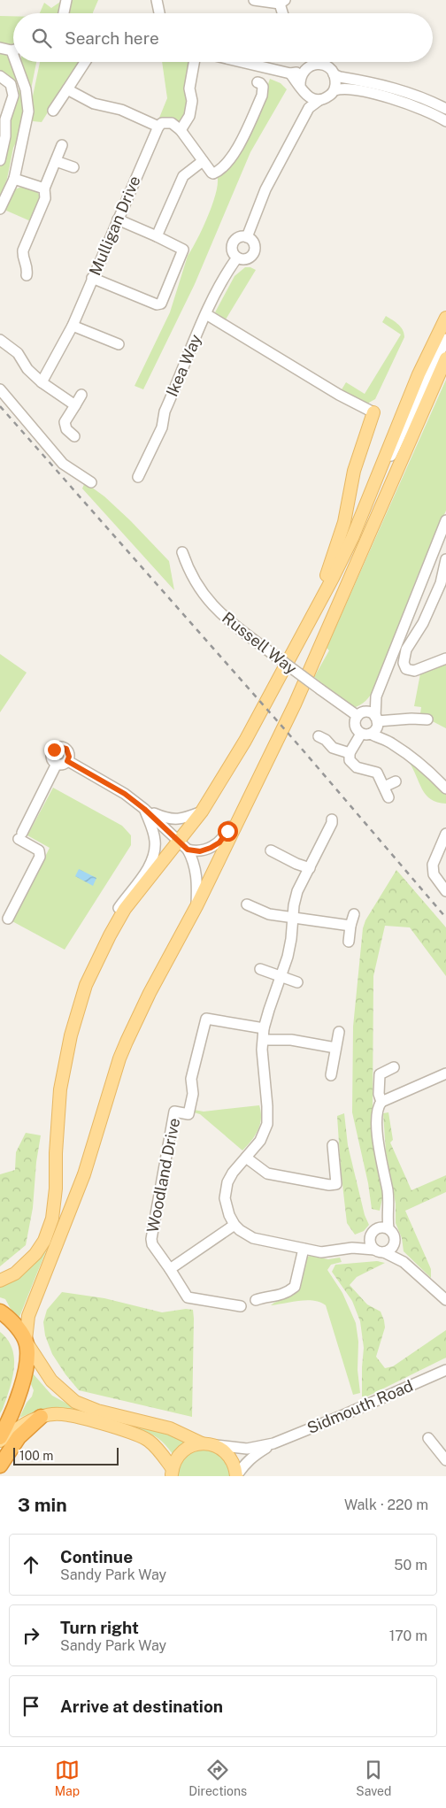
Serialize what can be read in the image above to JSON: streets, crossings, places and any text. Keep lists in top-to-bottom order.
{
  "streets": {
    "street": [
      "Mulligan Drive",
      "Ikea Way",
      "Russell Way",
      "Woodland Drive",
      "Sidmouth Road"
    ]
  },
  "scale_bar": "100 m",
  "page": {
    "search": "Search here",
    "scale": "100 m",
    "heading": ["3 min", "Walk · 220 m"],
    "list": [
      ["Continue", "Sandy Park Way", "50 m"],
      ["Turn right", "Sandy Park Way", "170 m"],
      "Arrive at destination"
    ],
    "nav": ["Map", "Directions", "Saved"]
  }
}
